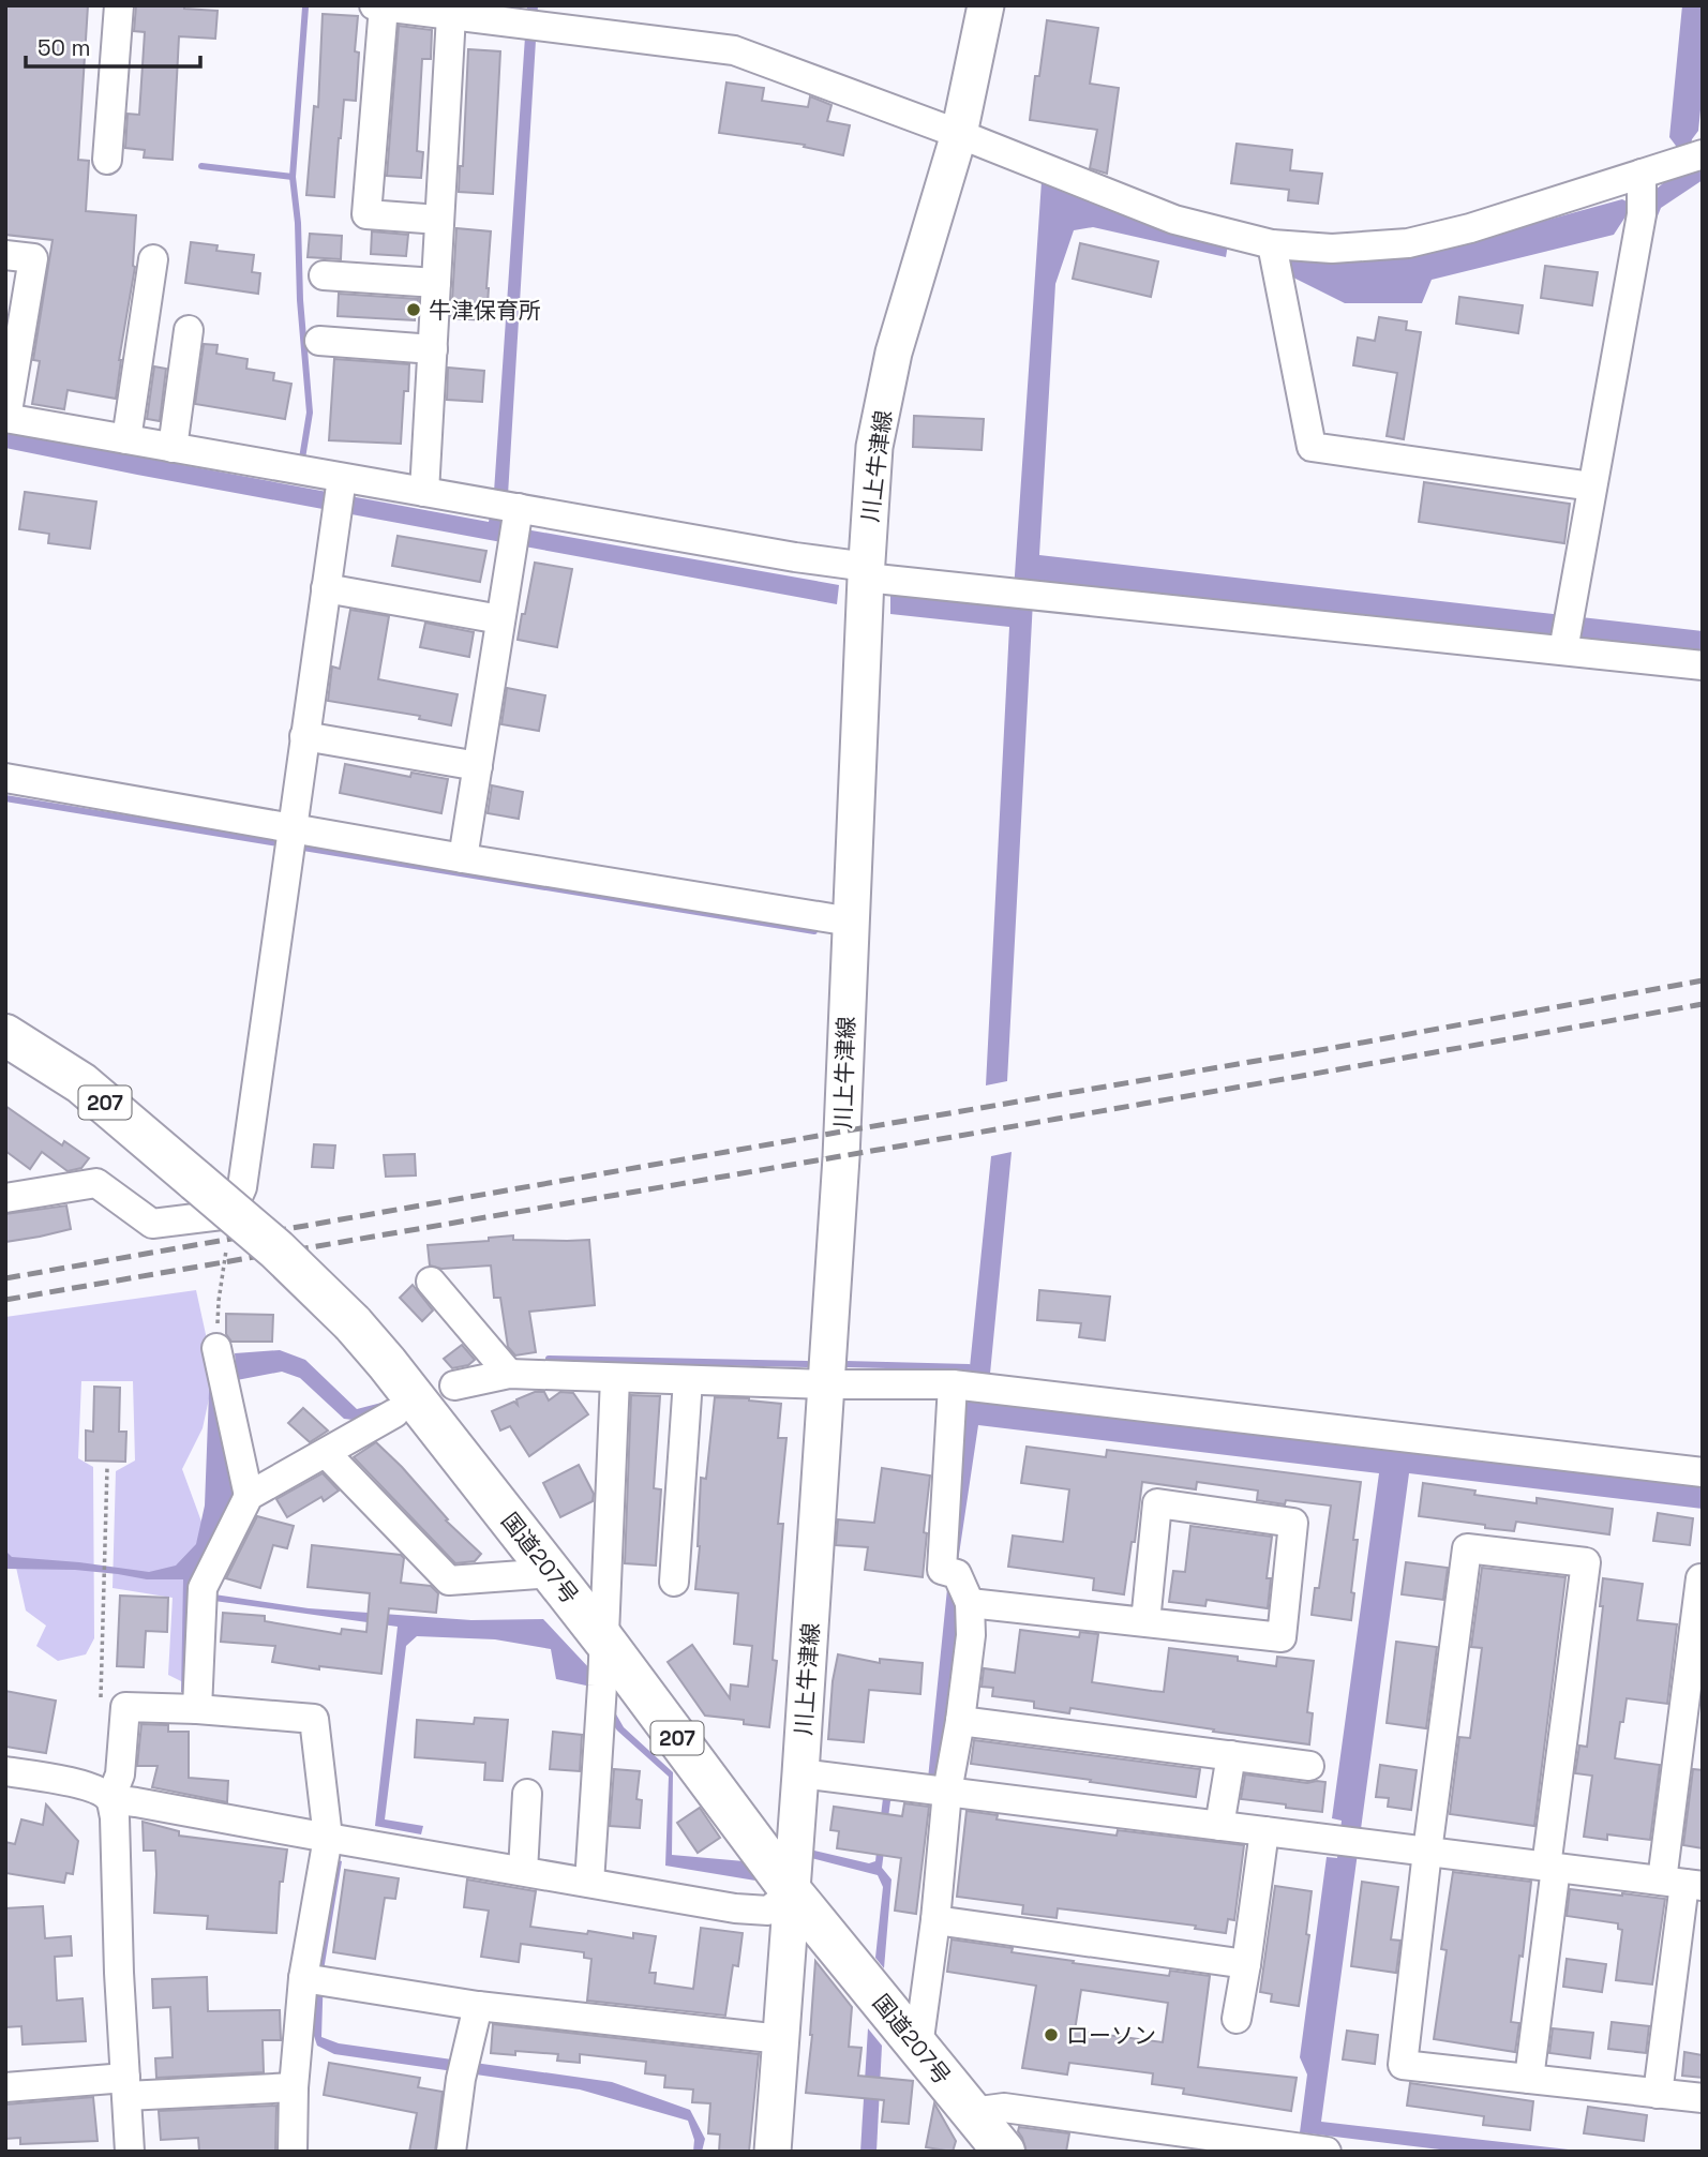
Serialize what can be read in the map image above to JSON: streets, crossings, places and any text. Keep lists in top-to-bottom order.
{
  "streets": {
    "highway": ["207", "国道207号"],
    "main road": ["川上牛津線"]
  },
  "crossings": [
    ["川上牛津線", "国道207号"]
  ],
  "places": ["牛津保育所", "ローソン"],
  "scale_bar": "50 m"
}
